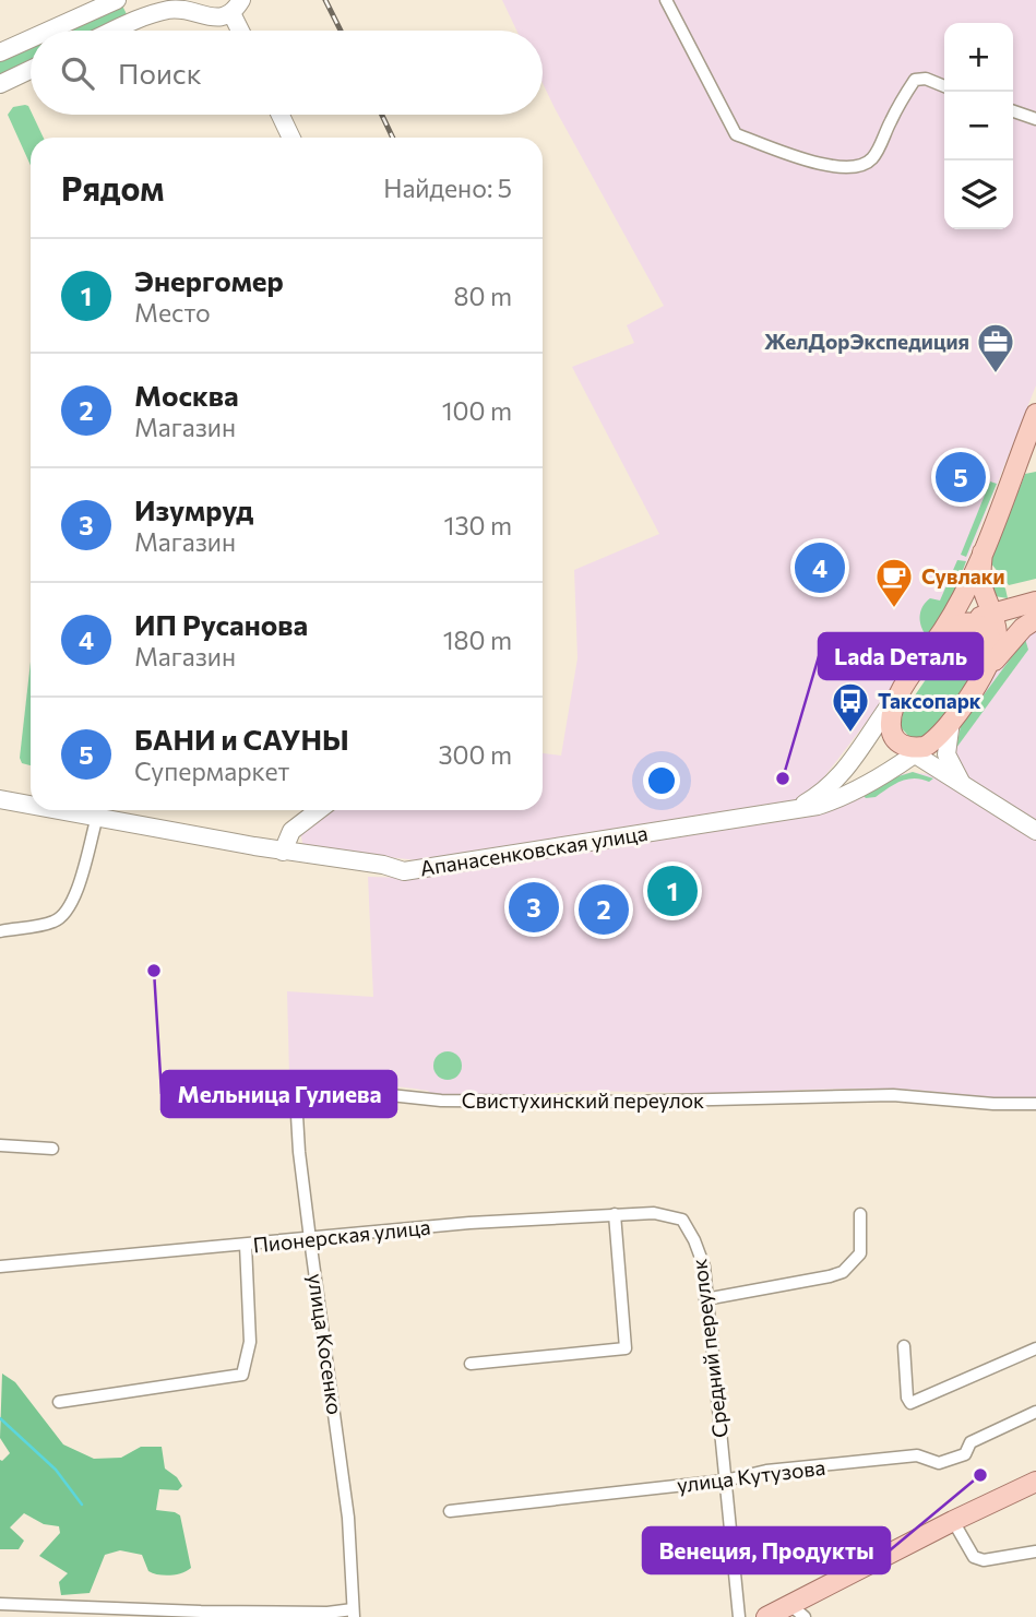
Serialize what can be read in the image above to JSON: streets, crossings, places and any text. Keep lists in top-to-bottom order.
{
  "streets": {
    "main road": ["Апанасенковская улица"],
    "street": [
      "Свистухинский переулок",
      "Пионерская улица",
      "улица Косенко",
      "Средний переулок",
      "улица Кутузова"
    ]
  },
  "crossings": [
    ["Свистухинский переулок", "улица Косенко"],
    ["Пионерская улица", "улица Косенко"],
    ["Пионерская улица", "Средний переулок"],
    ["Средний переулок", "улица Кутузова"]
  ],
  "places": {
    "office": ["ЖелДорЭкспедиция"],
    "cafe": ["Сувлаки"],
    "bus stop": ["Таксопарк"],
    "other": ["Lada Dеталь", "Мельница Гулиева", "Венеция, Продукты"]
  },
  "page": {
    "map_buttons": ["+", "−"],
    "search": "Поиск",
    "heading": ["Рядом", "Найдено: 5"],
    "list": [
      {
        "mark": "1",
        "name": "Энергомер",
        "note": "Место",
        "value": "80 m"
      },
      {
        "mark": "2",
        "name": "Москва",
        "note": "Магазин",
        "value": "100 m"
      },
      {
        "mark": "3",
        "name": "Изумруд",
        "note": "Магазин",
        "value": "130 m"
      },
      {
        "mark": "4",
        "name": "ИП Русанова",
        "note": "Магазин",
        "value": "180 m"
      },
      {
        "mark": "5",
        "name": "БАНИ и САУНЫ",
        "note": "Супермаркет",
        "value": "300 m"
      }
    ],
    "pins": [
      "5",
      "4",
      "1",
      "3",
      "2"
    ]
  }
}
